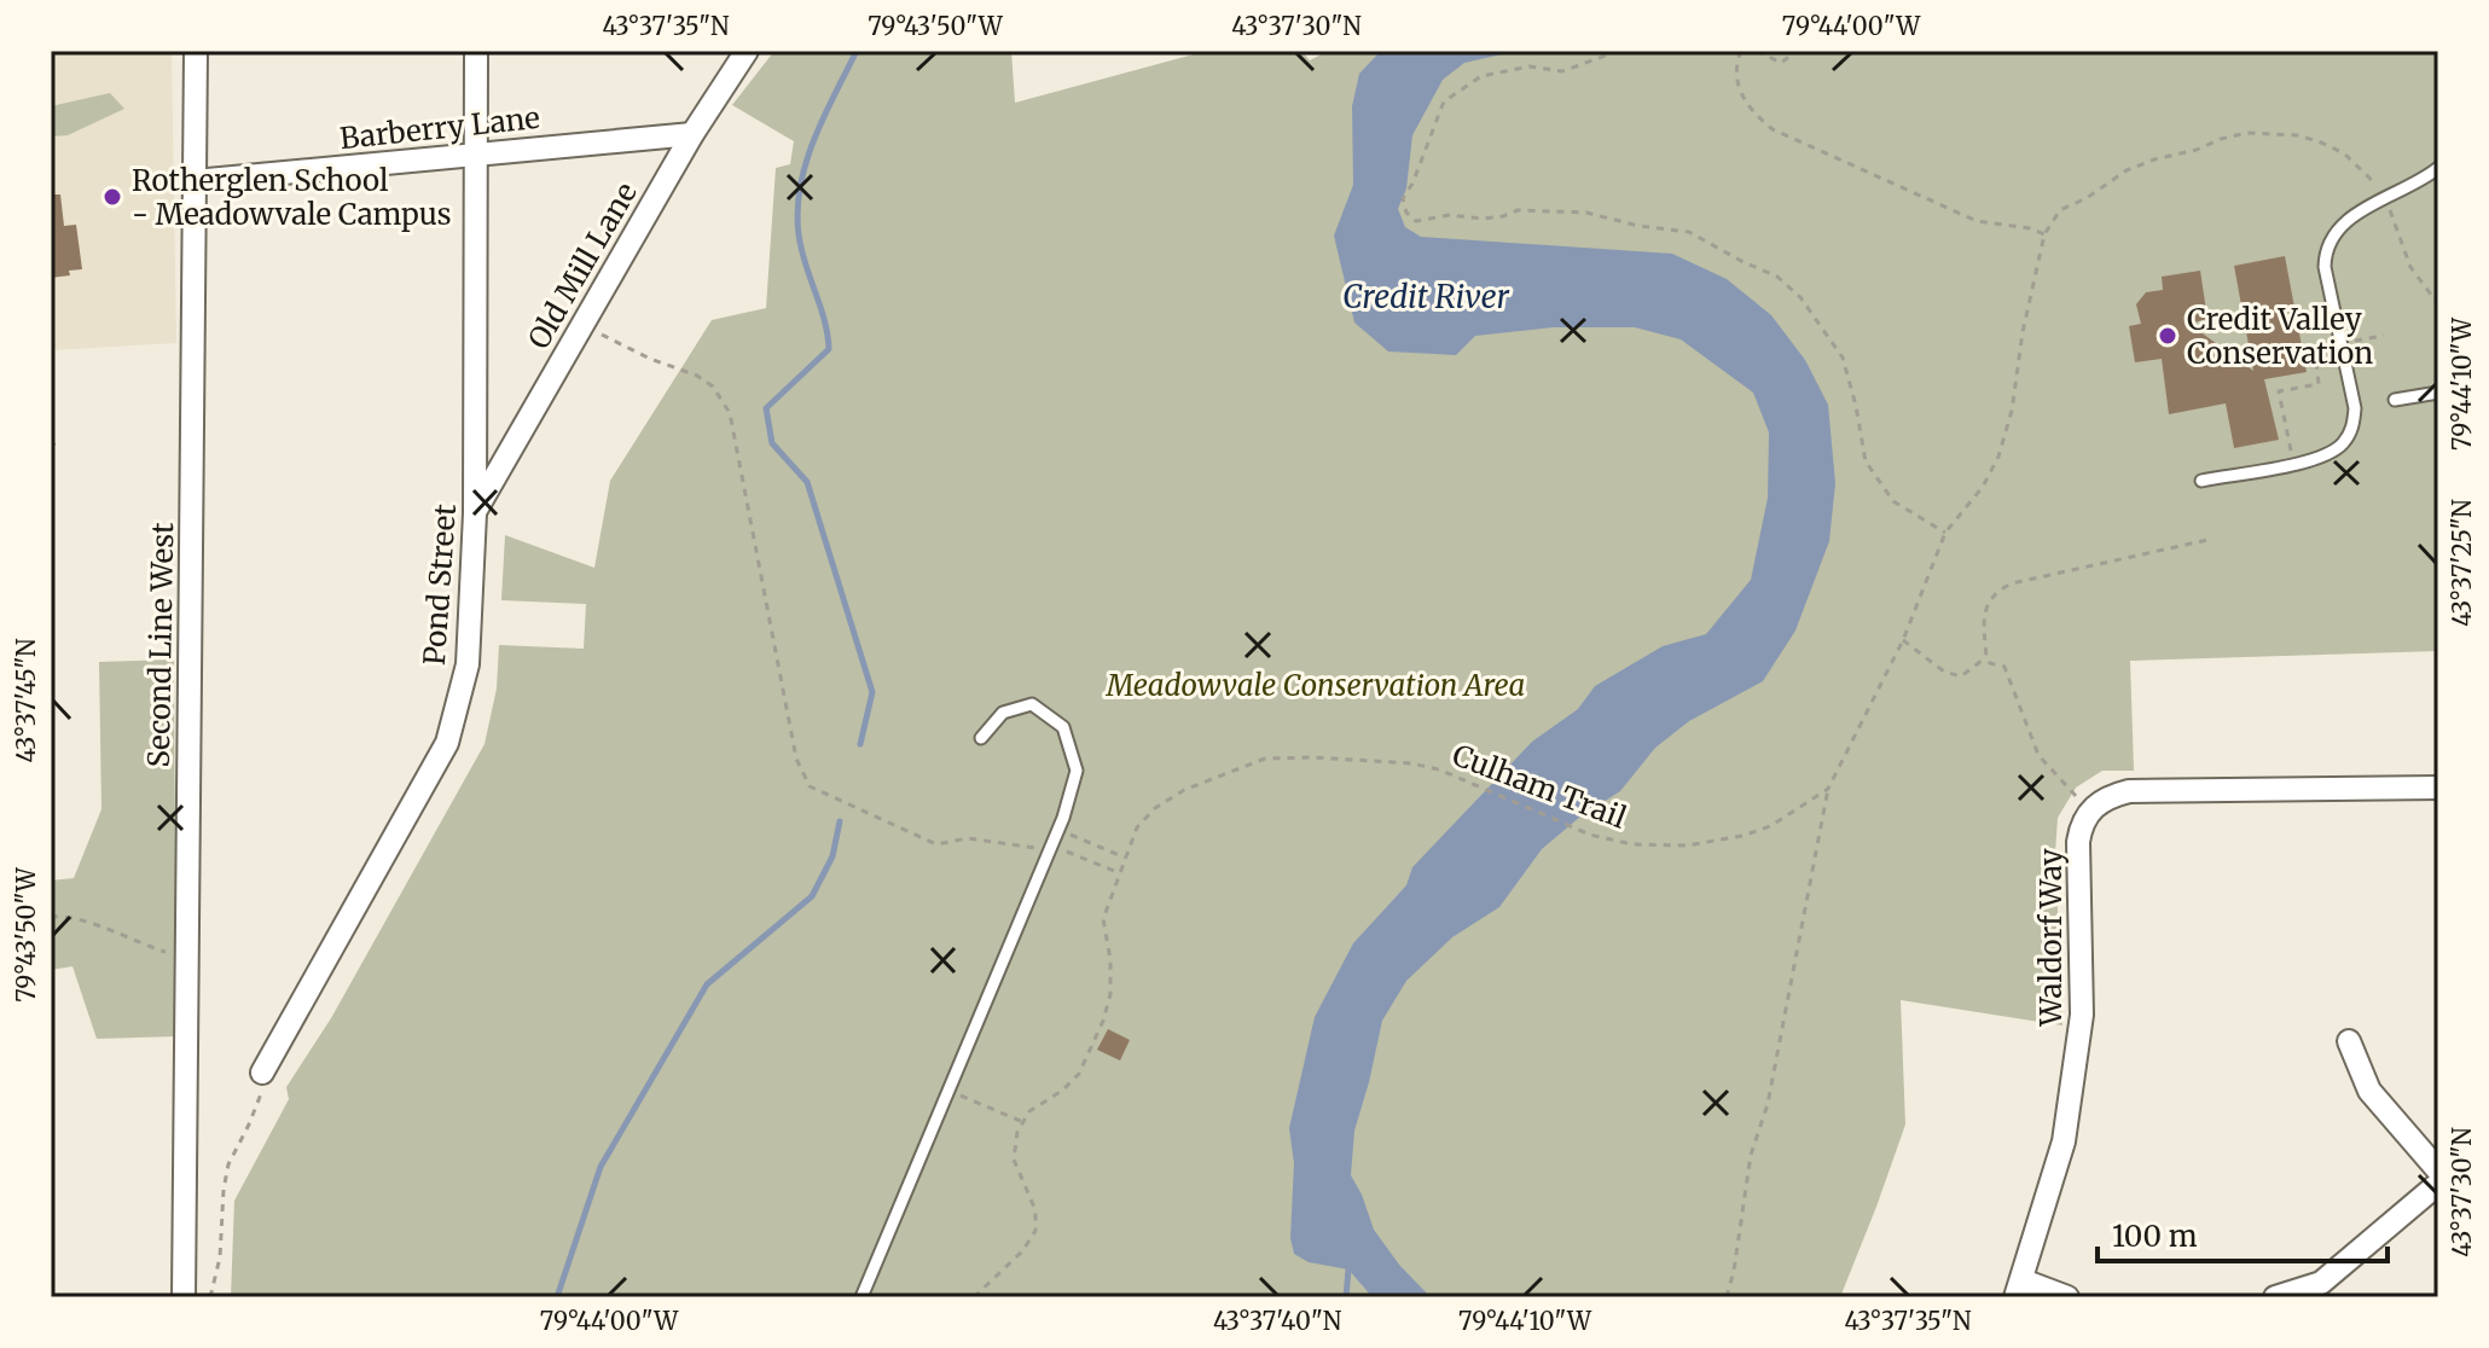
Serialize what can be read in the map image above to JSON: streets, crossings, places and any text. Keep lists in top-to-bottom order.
{
  "streets": {
    "street": [
      "Barberry Lane",
      "Old Mill Lane",
      "Pond Street",
      "Second Line West",
      "Waldorf Way"
    ],
    "path": ["Culham Trail"]
  },
  "crossings": [
    ["Barberry Lane", "Old Mill Lane"],
    ["Barberry Lane", "Pond Street"],
    ["Barberry Lane", "Second Line West"],
    ["Old Mill Lane", "Pond Street"]
  ],
  "water": ["Credit River"],
  "parks": ["Meadowvale Conservation Area"],
  "places": ["Rotherglen School - Meadowvale Campus", "Credit Valley Conservation"],
  "scale_bar": "100 m",
  "coordinates": [
    "43°37'35\"N",
    "79°43'50\"W",
    "43°37'30\"N",
    "79°44'00\"W",
    "79°44'10\"W",
    "43°37'25\"N",
    "43°37'45\"N",
    "43°37'40\"N"
  ]
}
